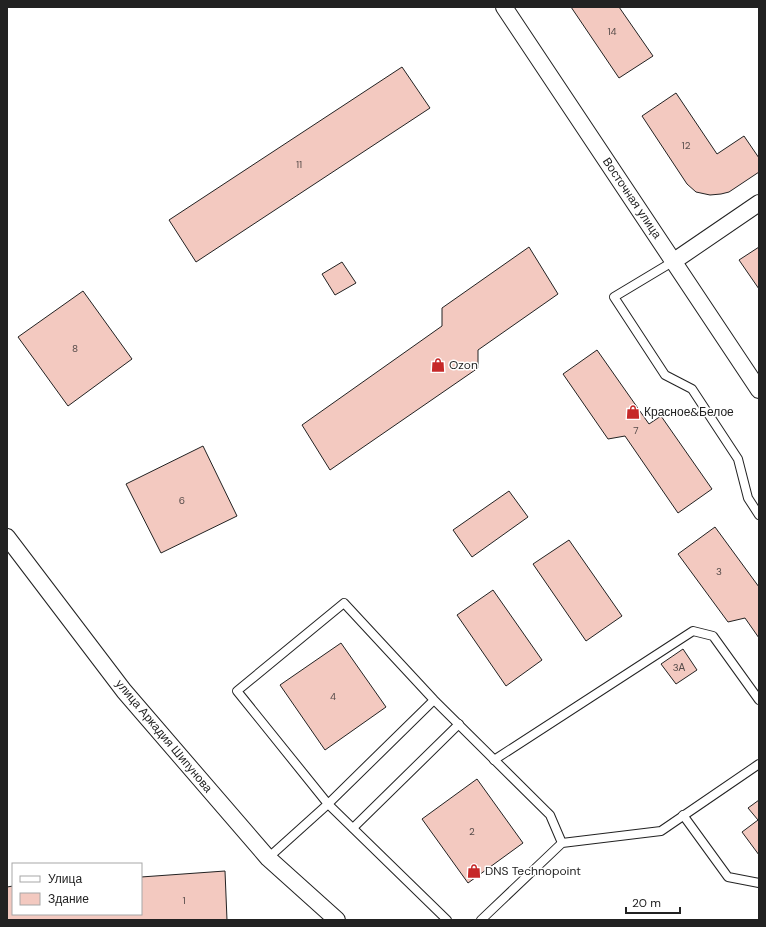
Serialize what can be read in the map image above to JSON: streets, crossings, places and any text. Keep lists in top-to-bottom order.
{
  "streets": {
    "street": ["Восточная улица", "улица Аркадия Шипунова"]
  },
  "places": {
    "shop": ["Ozon", "Красное&Белое", "DNS Technopoint"]
  },
  "house_numbers": [
    "14",
    "12",
    "11",
    "8",
    "7",
    "6",
    "3",
    "3А",
    "4",
    "2",
    "1"
  ],
  "legend": ["Улица", "Здание"],
  "scale_bar": "20 m"
}
